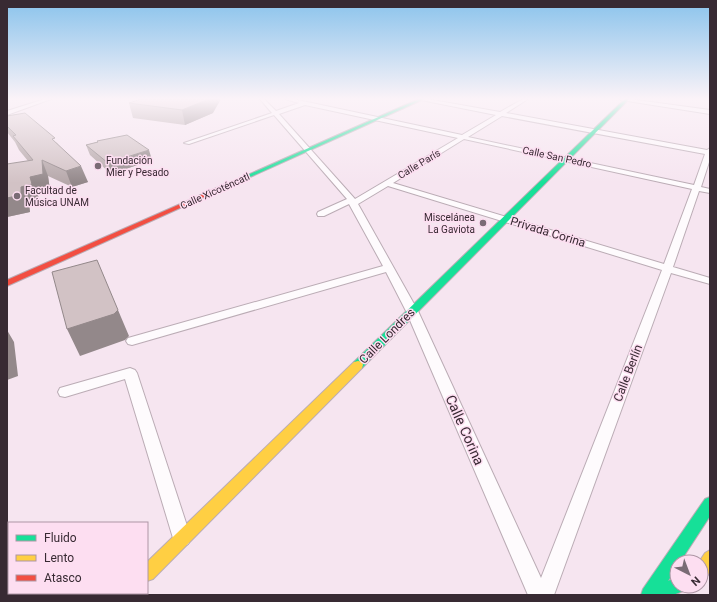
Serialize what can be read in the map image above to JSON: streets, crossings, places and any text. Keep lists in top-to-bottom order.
{
  "streets": {
    "main road": ["Calle Xicoténcatl", "Calle Londres"],
    "street": [
      "Calle San Pedro",
      "Calle París",
      "Privada Corina",
      "Calle Berlín",
      "Calle Corina"
    ]
  },
  "crossings": [
    ["Calle San Pedro", "Calle París"],
    ["Calle San Pedro", "Calle Londres"],
    ["Calle San Pedro", "Calle Berlín"],
    ["Calle París", "Privada Corina"],
    ["Calle París", "Calle Corina"],
    ["Calle Xicoténcatl", "Calle Corina"],
    ["Privada Corina", "Calle Londres"],
    ["Privada Corina", "Calle Berlín"],
    ["Calle Londres", "Calle Corina"]
  ],
  "places": ["Fundación Mier y Pesado", "Facultad de Música UNAM", "Miscelánea La Gaviota"],
  "legend": ["Fluido", "Lento", "Atasco"],
  "north": "bottom right"
}
